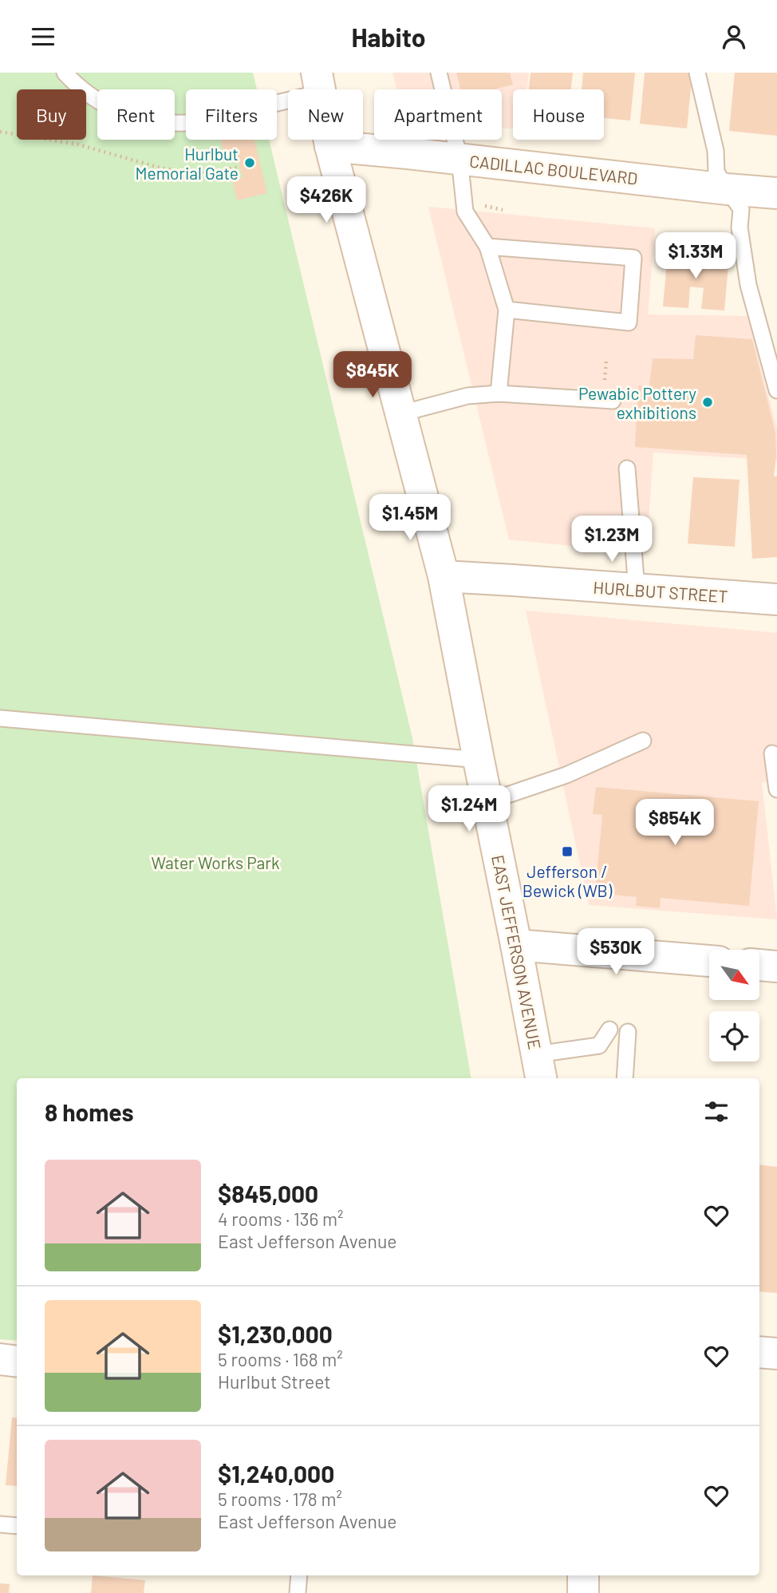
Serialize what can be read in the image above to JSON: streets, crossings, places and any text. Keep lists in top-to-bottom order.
{
  "streets": {
    "street": ["CADILLAC BOULEVARD", "HURLBUT STREET", "EAST JEFFERSON AVENUE"]
  },
  "crossings": [
    ["CADILLAC BOULEVARD", "EAST JEFFERSON AVENUE"],
    ["HURLBUT STREET", "EAST JEFFERSON AVENUE"]
  ],
  "parks": ["Water Works Park"],
  "places": {
    "other": ["Hurlbut Memorial Gate", "Pewabic Pottery exhibitions"],
    "transit": ["Jefferson / Bewick (WB)"]
  },
  "north": "bottom right",
  "page": {
    "header": "Habito",
    "chip": [
      "Buy",
      "Rent",
      "Filters",
      "New",
      "Apartment",
      "House"
    ],
    "price": [
      "$426K",
      "$1.33M",
      "$845K",
      "$1.45M",
      "$1.23M",
      "$1.24M",
      "$854K",
      "$530K"
    ],
    "heading": "8 homes",
    "list": [
      {
        "name": "$845,000",
        "note": "4 rooms · 136 m² · East Jefferson Avenue"
      },
      {
        "name": "$1,230,000",
        "note": "5 rooms · 168 m² · Hurlbut Street"
      },
      {
        "name": "$1,240,000",
        "note": "5 rooms · 178 m² · East Jefferson Avenue"
      }
    ]
  }
}
